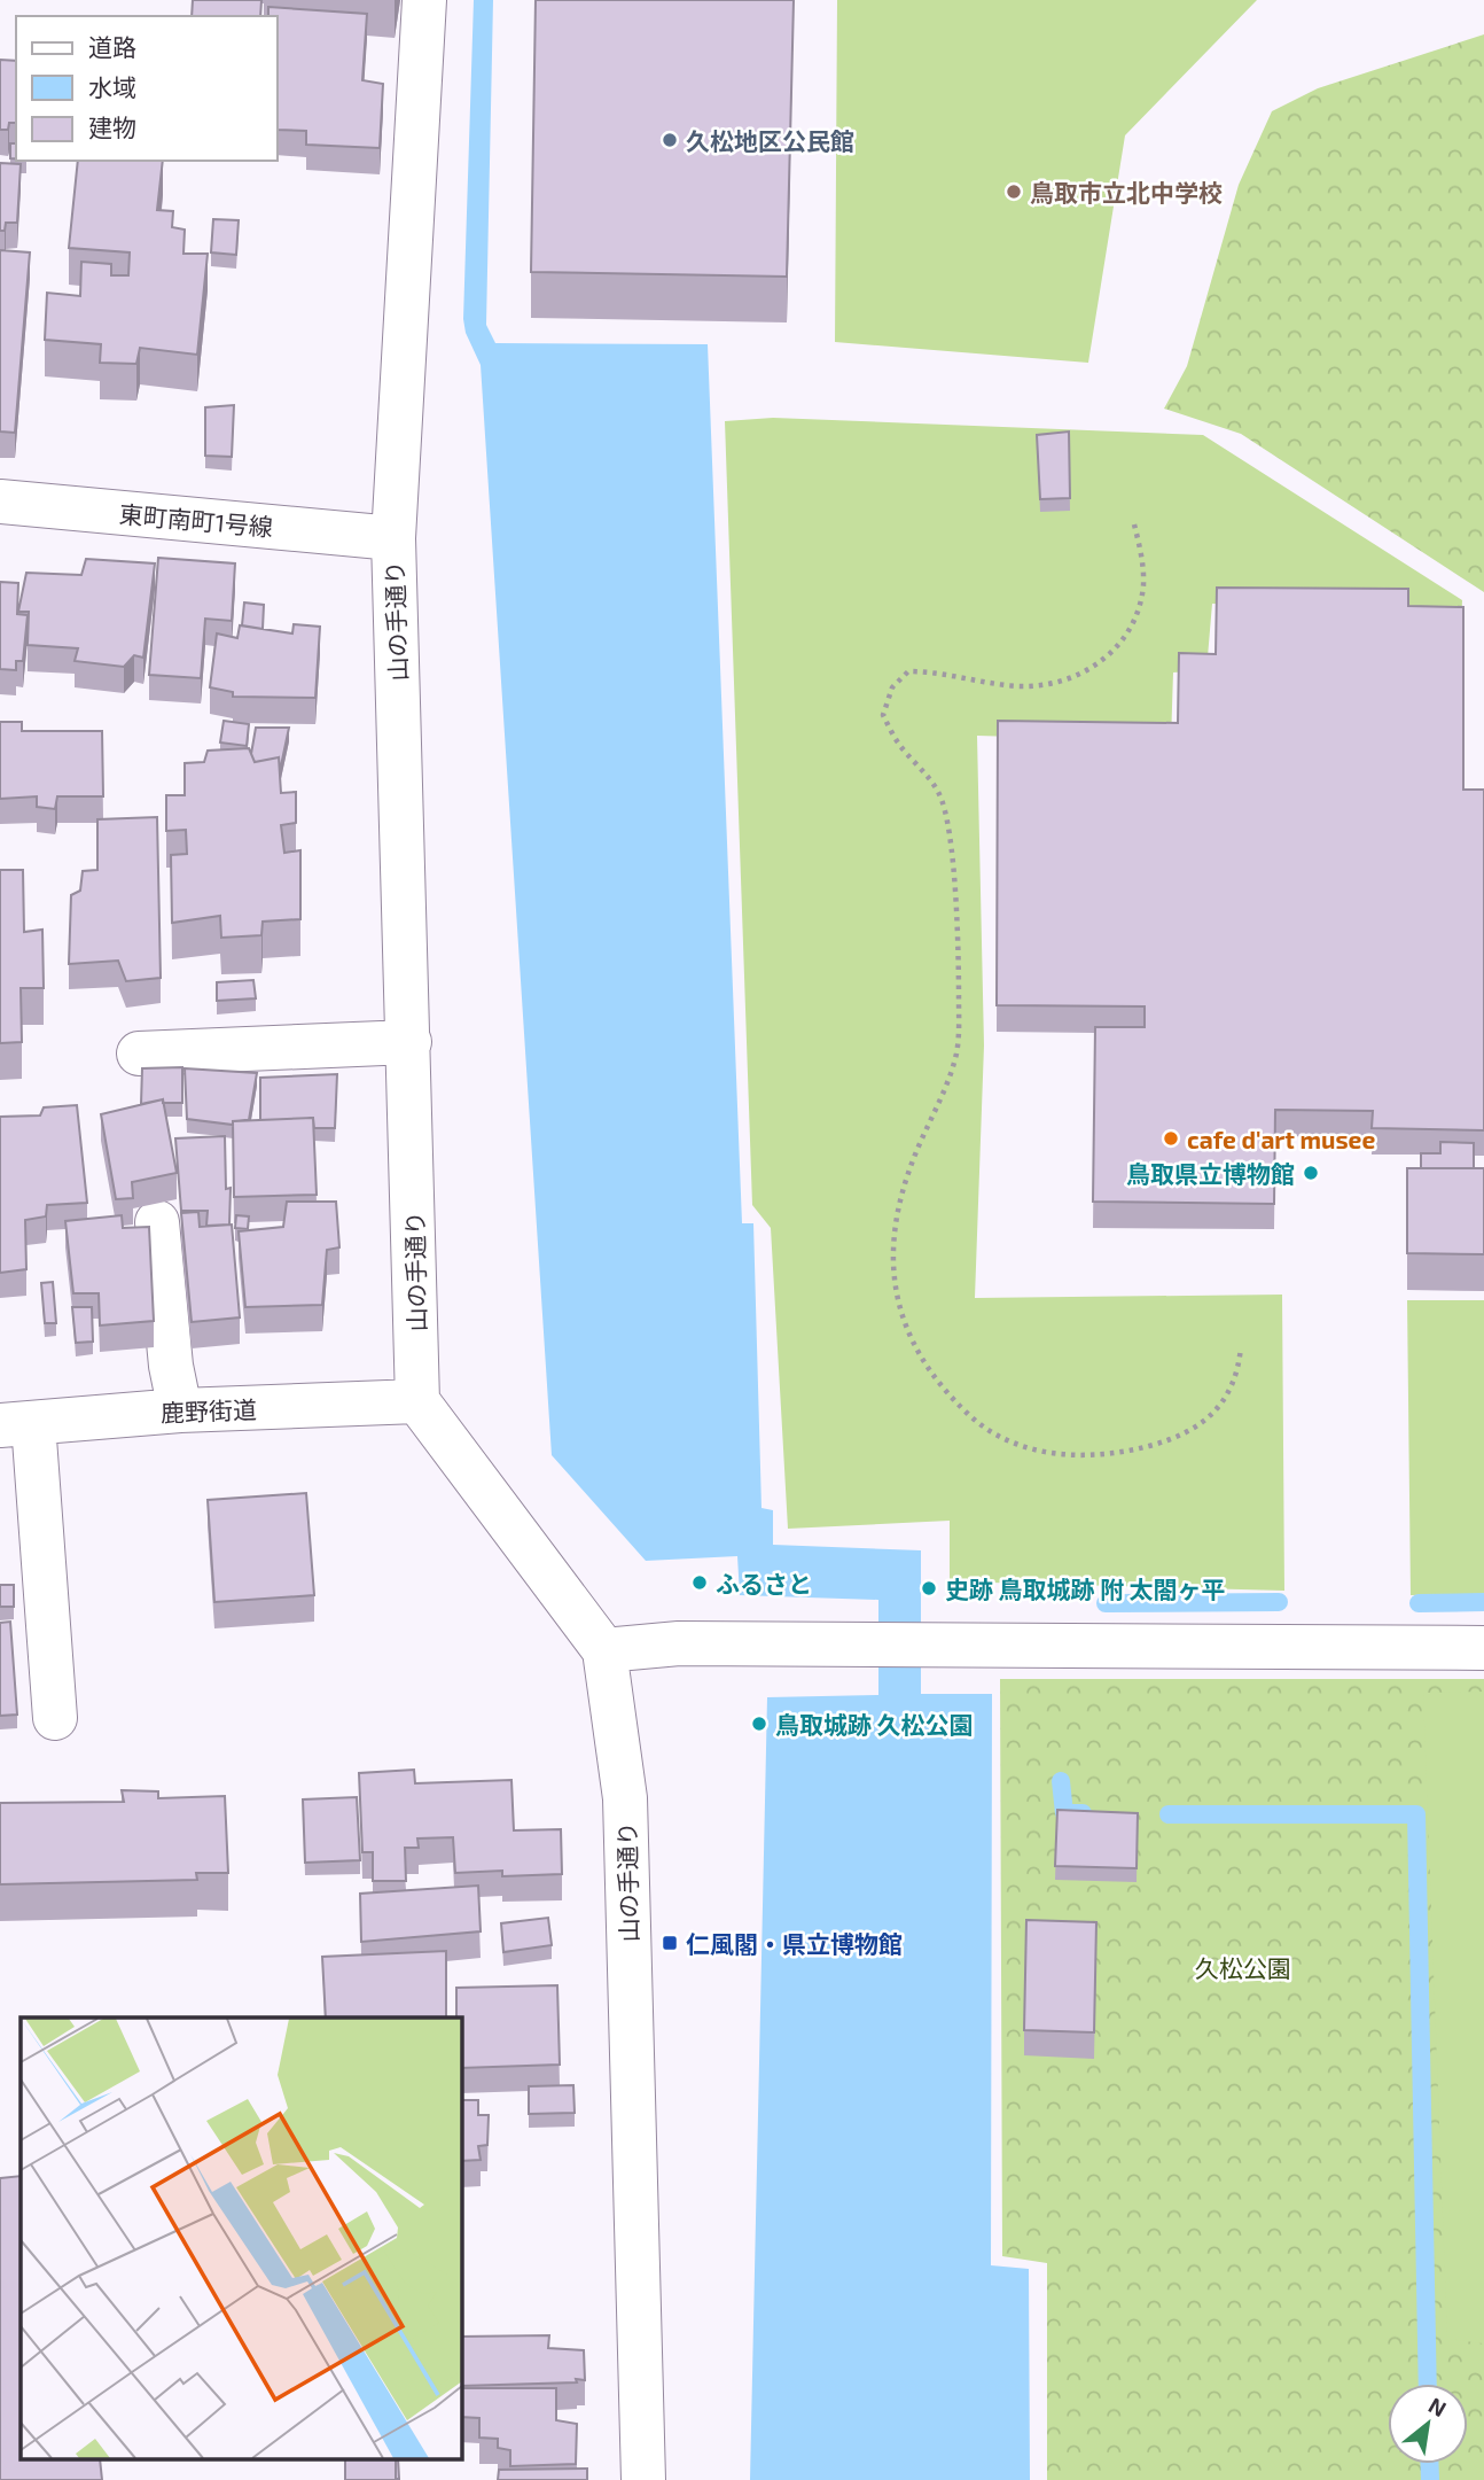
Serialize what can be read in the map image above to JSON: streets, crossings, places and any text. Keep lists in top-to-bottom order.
{
  "streets": {
    "street": ["東町南町1号線", "山の手通り", "鹿野街道"]
  },
  "crossings": [
    ["東町南町1号線", "山の手通り"],
    ["山の手通り", "鹿野街道"]
  ],
  "parks": ["久松公園"],
  "places": {
    "other": [
      "久松地区公民館",
      "鳥取市立北中学校",
      "cafe d'art musee",
      "鳥取県立博物館",
      "ふるさと",
      "史跡 鳥取城跡 附 太閤ヶ平",
      "鳥取城跡 久松公園"
    ],
    "transit": ["仁風閣・県立博物館"]
  },
  "legend": ["道路", "水域", "建物"],
  "north": "top right"
}
